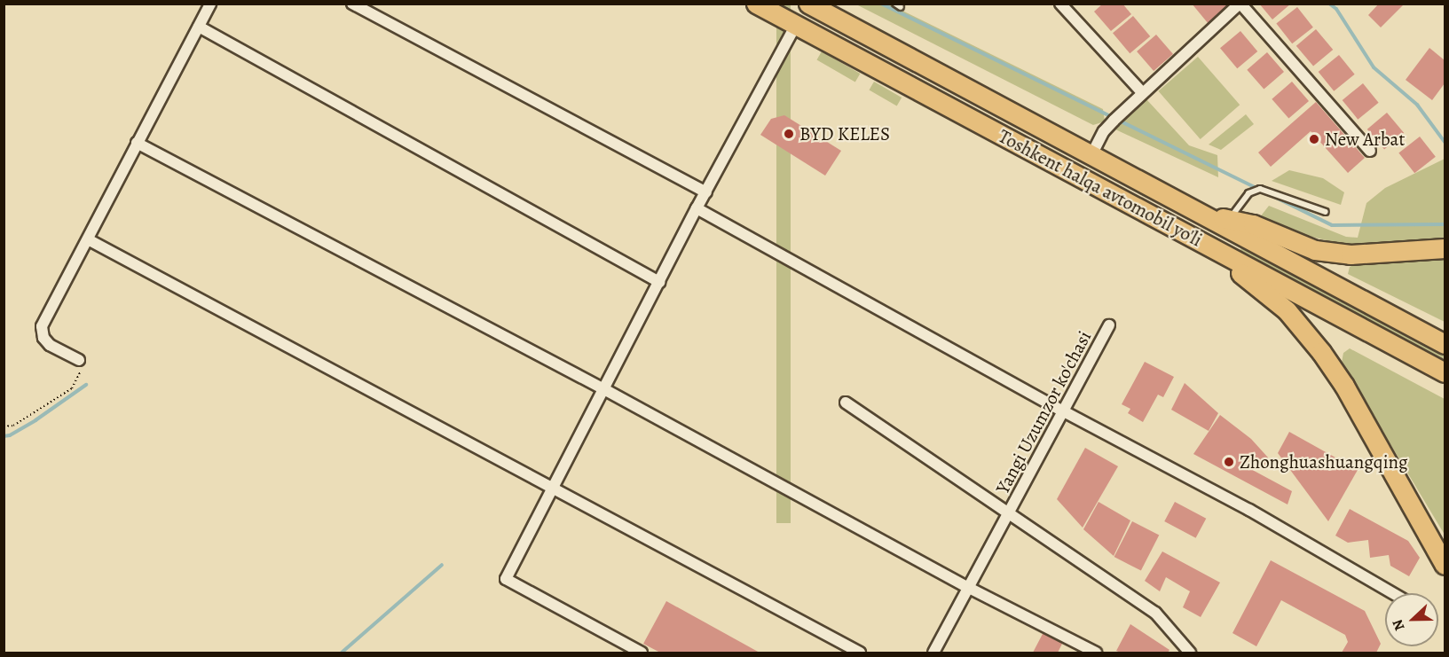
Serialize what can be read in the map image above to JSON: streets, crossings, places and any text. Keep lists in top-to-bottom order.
{
  "streets": {
    "highway": ["Toshkent halqa avtomobil yo'li"],
    "street": ["Yangi Uzumzor ko'chasi"]
  },
  "places": ["BYD KELES", "New Arbat", "Zhonghuashuangqing"],
  "north": "left"
}
